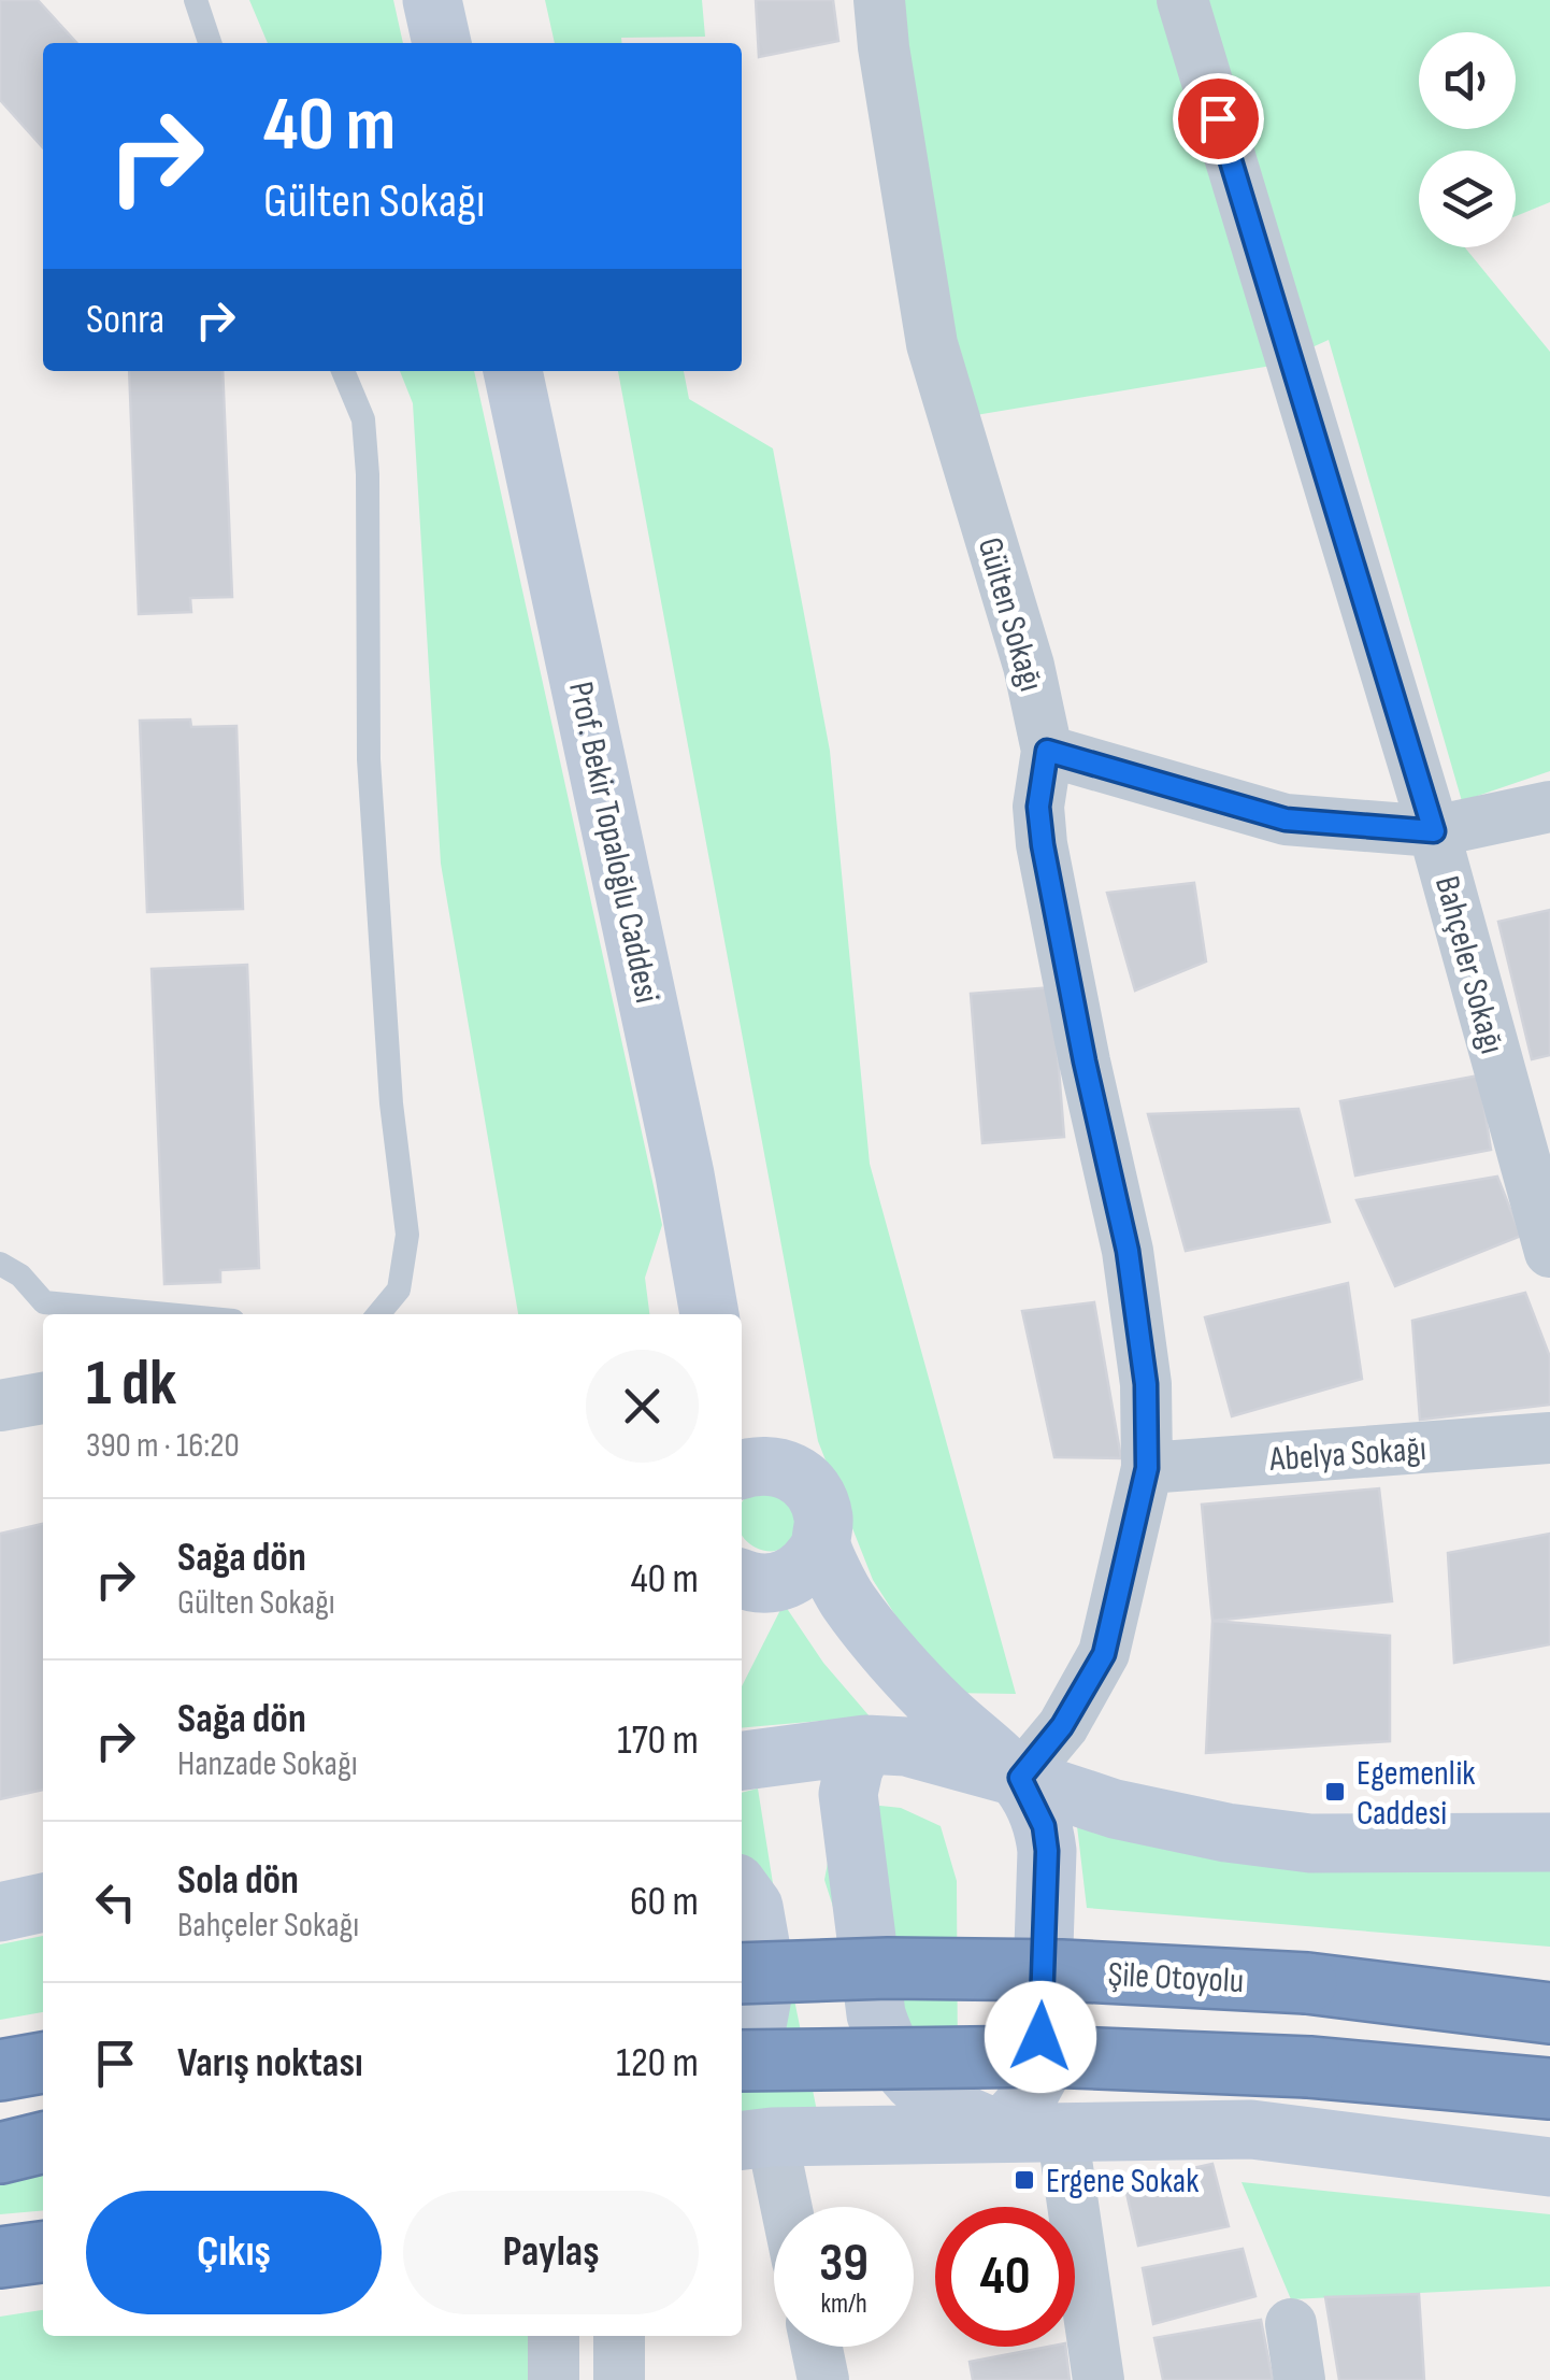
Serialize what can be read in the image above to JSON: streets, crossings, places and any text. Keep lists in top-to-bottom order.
{
  "streets": {
    "highway": ["Şile Otoyolu"],
    "street": [
      "Gülten Sokağı",
      "Prof. Bekir Topaloğlu Caddesi",
      "Bahçeler Sokağı",
      "Abelya Sokağı"
    ]
  },
  "crossings": [
    ["Gülten Sokağı", "Abelya Sokağı"]
  ],
  "places": {
    "transit": ["Egemenlik Caddesi", "Ergene Sokak"]
  },
  "page": {
    "turn": ["40 m", "Gülten Sokağı"],
    "then": "Sonra",
    "heading": ["1 dk", "390 m · 16:20"],
    "list": [
      {
        "name": "Sağa dön",
        "note": "Gülten Sokağı",
        "value": "40 m"
      },
      {
        "name": "Sağa dön",
        "note": "Hanzade Sokağı",
        "value": "170 m"
      },
      {
        "name": "Sola dön",
        "note": "Bahçeler Sokağı",
        "value": "60 m"
      },
      {
        "name": "Varış noktası",
        "value": "120 m"
      }
    ],
    "buttons": ["Çıkış", "Paylaş"],
    "speed": "39 km/h",
    "limit": "40"
  }
}
